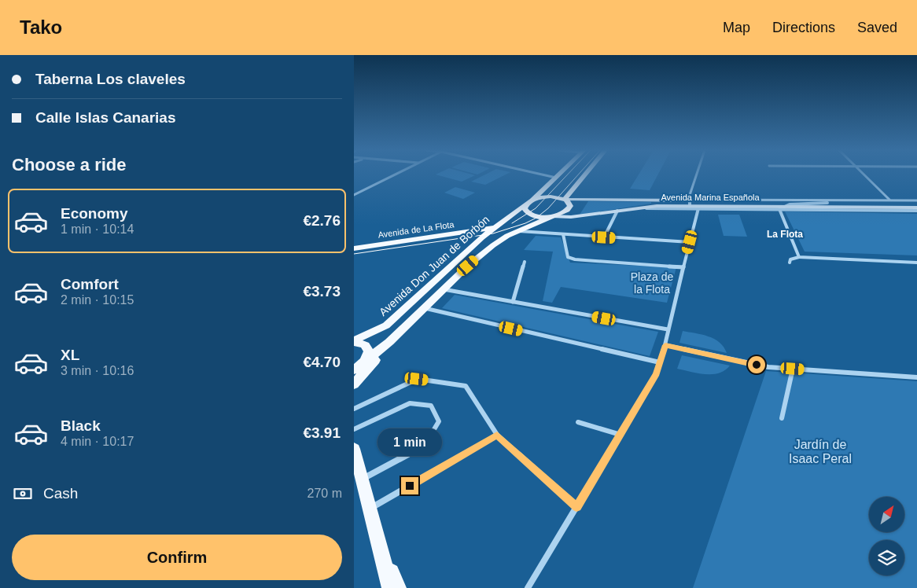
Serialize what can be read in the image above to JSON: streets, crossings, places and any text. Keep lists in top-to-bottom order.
{
  "streets": {
    "main road": ["Avenida Marina Española", "Avenida de La Flota", "Avenida Don Juan de Borbón"]
  },
  "crossings": [
    ["Avenida de La Flota", "Avenida Don Juan de Borbón"]
  ],
  "districts": ["La Flota"],
  "parks": ["Plaza de la Flota", "Jardín de Isaac Peral"],
  "north": "top right",
  "page": {
    "header": "Tako",
    "nav": ["Map", "Directions", "Saved"],
    "banner": ["Taberna Los claveles", "Calle Islas Canarias"],
    "heading": "Choose a ride",
    "list": [
      {
        "name": "Economy",
        "note": "1 min · 10:14",
        "value": "€2.76"
      },
      {
        "name": "Comfort",
        "note": "2 min · 10:15",
        "value": "€3.73"
      },
      {
        "name": "XL",
        "note": "3 min · 10:16",
        "value": "€4.70"
      },
      {
        "name": "Black",
        "note": "4 min · 10:17",
        "value": "€3.91"
      }
    ],
    "bubble": "1 min",
    "pay": ["Cash", "270 m"],
    "buttons": "Confirm"
  }
}
